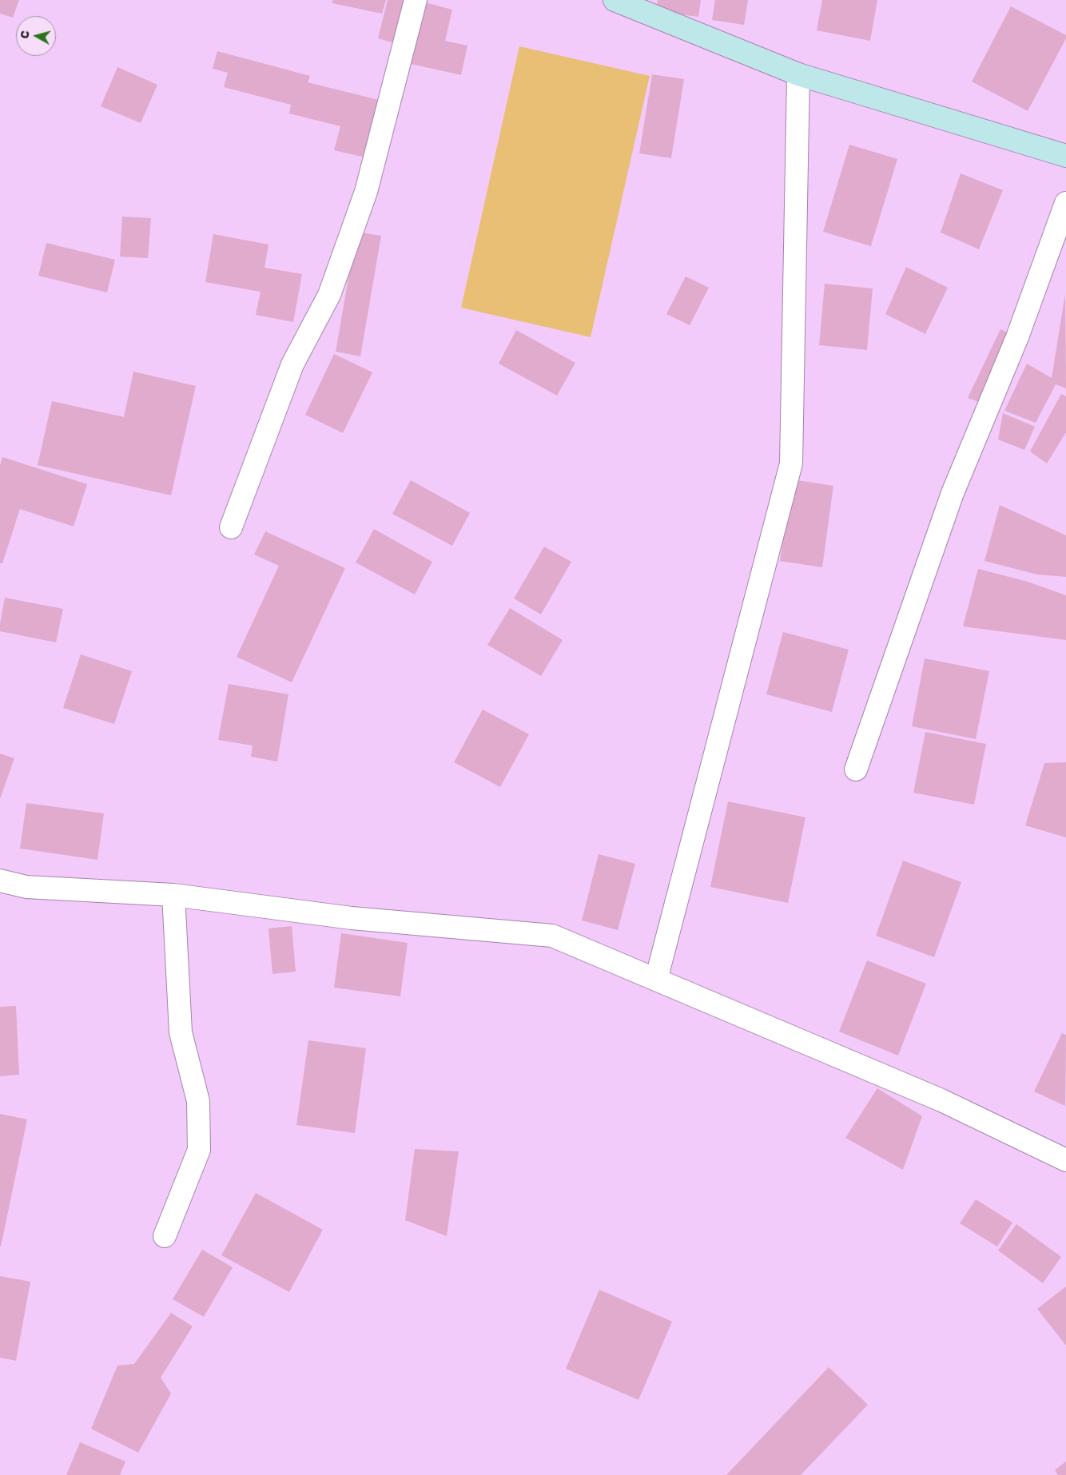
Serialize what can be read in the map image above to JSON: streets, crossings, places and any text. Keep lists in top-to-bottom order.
{
  "north": "left"
}
